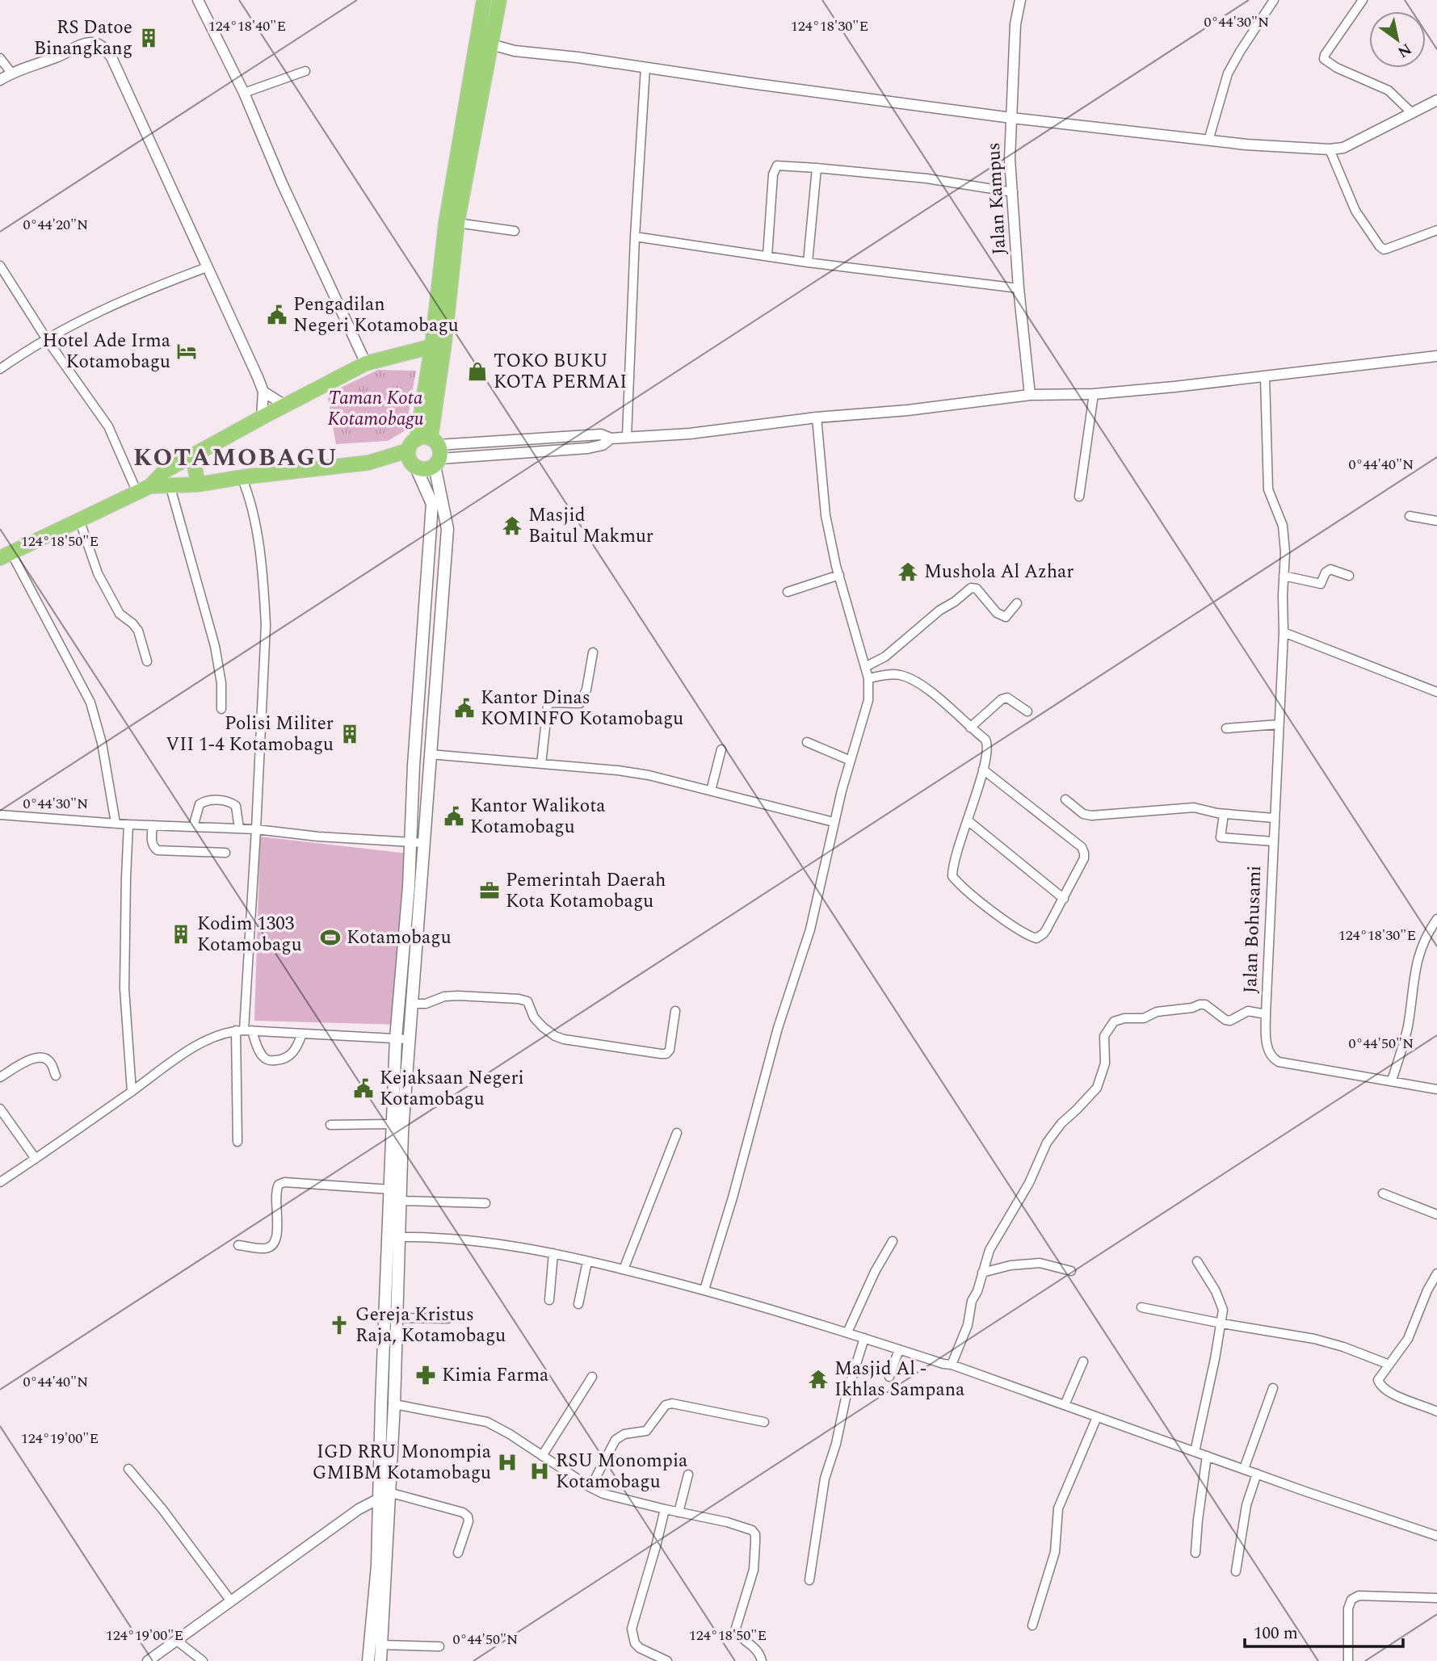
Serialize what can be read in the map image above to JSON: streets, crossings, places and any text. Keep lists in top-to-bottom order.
{
  "streets": {
    "street": ["Jalan Kampus", "Jalan Bohusami"]
  },
  "districts": ["KOTAMOBAGU"],
  "parks": ["Taman Kota Kotamobagu"],
  "places": {
    "building": ["RS Datoe Binangkang", "Polisi Militer VII 1-4 Kotamobagu", "Kodim 1303 Kotamobagu"],
    "public building": [
      "Pengadilan Negeri Kotamobagu",
      "Kantor Dinas KOMINFO Kotamobagu",
      "Kantor Walikota Kotamobagu",
      "Kejaksaan Negeri Kotamobagu"
    ],
    "hotel": ["Hotel Ade Irma Kotamobagu"],
    "shop": ["TOKO BUKU KOTA PERMAI"],
    "temple": ["Masjid Baitul Makmur", "Mushola Al Azhar", "Masjid Al - Ikhlas Sampana"],
    "office": ["Pemerintah Daerah Kota Kotamobagu"],
    "sports": ["Kotamobagu"],
    "church": ["Gereja Kristus Raja, Kotamobagu"],
    "pharmacy": ["Kimia Farma"],
    "hospital": ["IGD RRU Monompia GMIBM Kotamobagu", "RSU Monompia Kotamobagu"]
  },
  "scale_bar": "100 m",
  "north": "bottom right",
  "coordinates": [
    "0°44'30\"N",
    "124°18'40\"E",
    "124°18'30\"E",
    "0°44'20\"N",
    "0°44'40\"N",
    "124°18'50\"E",
    "0°44'50\"N",
    "124°19'00\"E"
  ]
}
